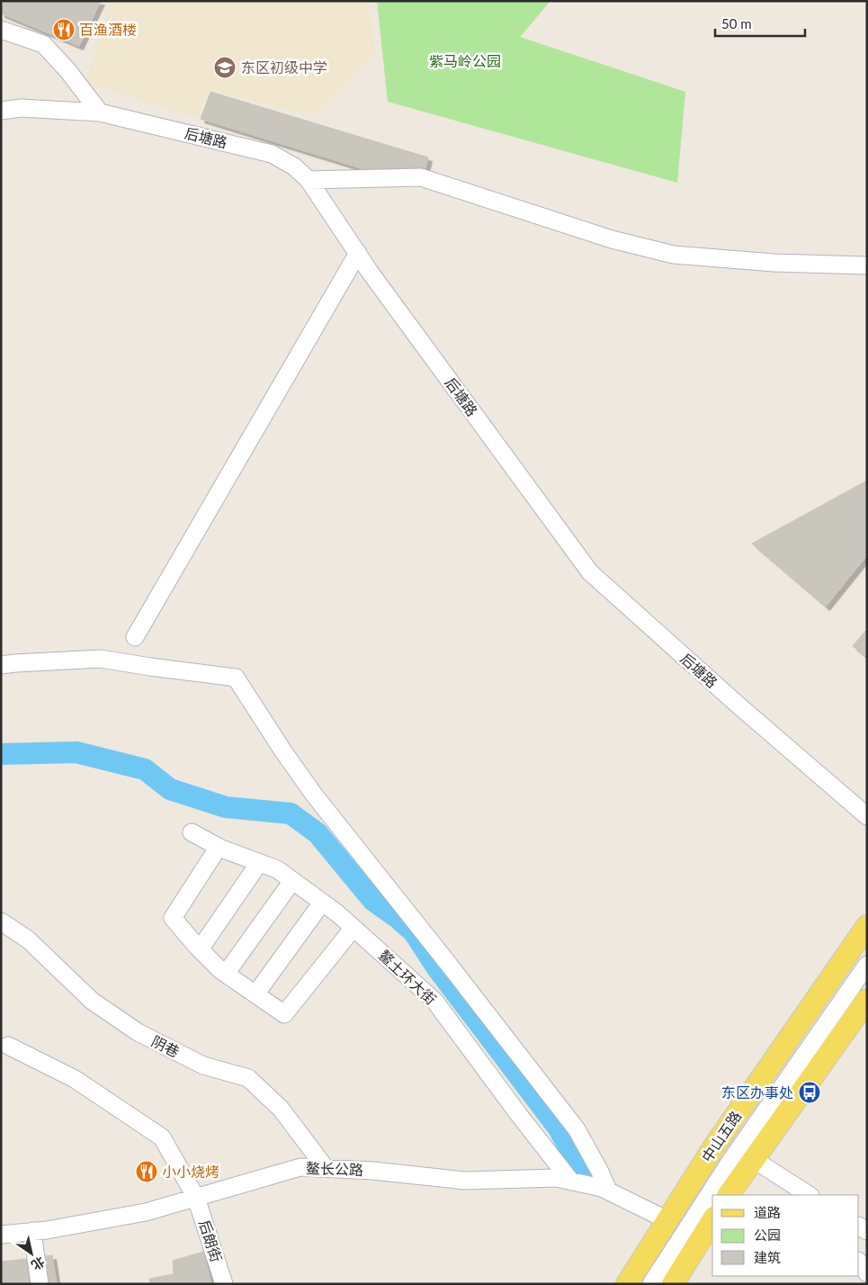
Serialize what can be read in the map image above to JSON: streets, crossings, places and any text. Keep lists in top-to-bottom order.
{
  "streets": {
    "main road": ["中山五路"],
    "street": [
      "后塘路",
      "鳌土环大街",
      "阴巷",
      "鳌长公路",
      "后朗街"
    ]
  },
  "crossings": [
    ["鳌土环大街", "鳌长公路"],
    ["阴巷", "鳌长公路"],
    ["中山五路", "鳌长公路"],
    ["鳌长公路", "后朗街"]
  ],
  "parks": ["紫马岭公园"],
  "places": {
    "restaurant": ["百渔酒楼", "小小烧烤"],
    "school or university": ["东区初级中学"],
    "bus stop": ["东区办事处"]
  },
  "legend": ["道路", "公园", "建筑"],
  "scale_bar": "50 m",
  "north": "bottom right"
}
